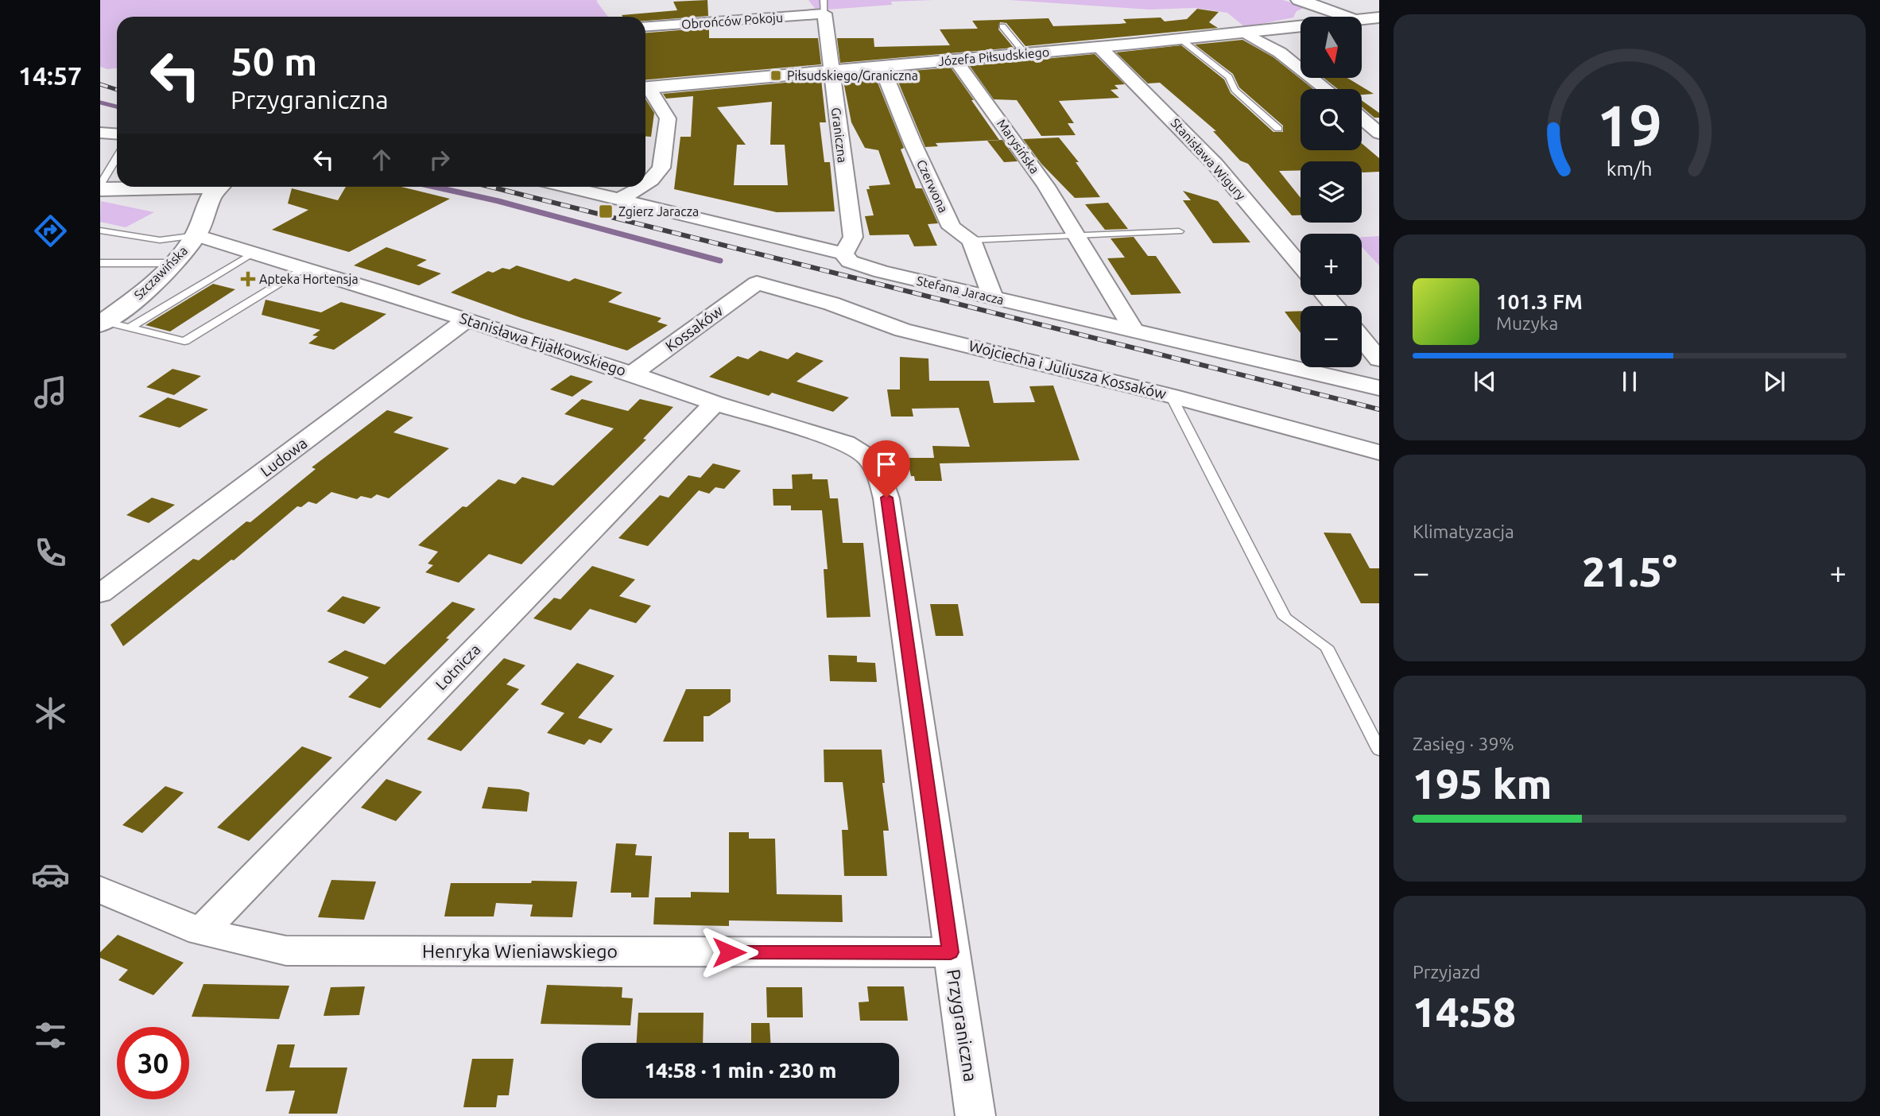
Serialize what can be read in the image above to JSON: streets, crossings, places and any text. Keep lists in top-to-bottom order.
{
  "streets": {
    "street": [
      "Obrońców Pokoju",
      "Józefa Piłsudskiego",
      "Graniczna",
      "Marysińska",
      "Stanisława Wigury",
      "Czerwona",
      "Szczawińska",
      "Stefana Jaracza",
      "Kossaków",
      "Stanisława Fijałkowskiego",
      "Wojciecha i Juliusza Kossaków",
      "Ludowa",
      "Lotnicza",
      "Henryka Wieniawskiego",
      "Przygraniczna"
    ]
  },
  "crossings": [
    ["Obrońców Pokoju", "Graniczna"],
    ["Józefa Piłsudskiego", "Graniczna"],
    ["Józefa Piłsudskiego", "Marysińska"],
    ["Józefa Piłsudskiego", "Stanisława Wigury"],
    ["Józefa Piłsudskiego", "Czerwona"],
    ["Graniczna", "Stefana Jaracza"],
    ["Marysińska", "Stefana Jaracza"],
    ["Szczawińska", "Stanisława Fijałkowskiego"],
    ["Kossaków", "Stanisława Fijałkowskiego"],
    ["Kossaków", "Wojciecha i Juliusza Kossaków"],
    ["Stanisława Fijałkowskiego", "Ludowa"],
    ["Stanisława Fijałkowskiego", "Lotnicza"],
    ["Stanisława Fijałkowskiego", "Przygraniczna"],
    ["Lotnicza", "Henryka Wieniawskiego"],
    ["Henryka Wieniawskiego", "Przygraniczna"]
  ],
  "places": {
    "transit": ["Piłsudskiego/Graniczna", "Zgierz Jaracza"],
    "health": ["Apteka Hortensja"]
  },
  "north": "bottom",
  "page": {
    "tabs": "14:57",
    "map_buttons": ["+", "−"],
    "turn": ["50 m", "Przygraniczna"],
    "song": ["101.3 FM", "Muzyka"],
    "tile": [
      "Klimatyzacja",
      ["Zasięg · 39%", "195 km"],
      ["Przyjazd", "14:58"]
    ],
    "heat": ["−", "21.5°", "+"],
    "limit": "30",
    "trip": "14:58 · 1 min · 230 m",
    "gauge": ["19", "km/h"]
  }
}
